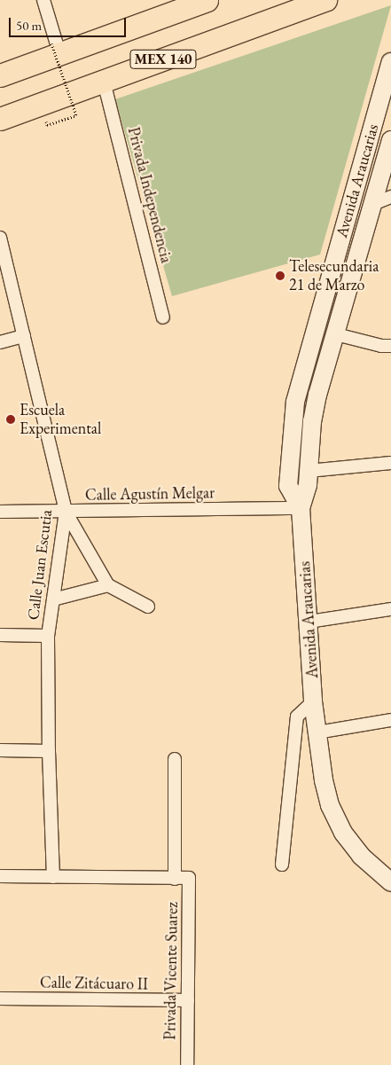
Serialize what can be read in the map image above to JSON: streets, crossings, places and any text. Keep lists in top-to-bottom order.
{
  "streets": {
    "highway": ["MEX 140"],
    "street": [
      "Avenida Araucarias",
      "Privada Independencia",
      "Calle Agustín Melgar",
      "Calle Juan Escutia",
      "Privada Vicente Suarez",
      "Calle Zitácuaro II"
    ]
  },
  "crossings": [
    ["MEX 140", "Privada Independencia"],
    ["Avenida Araucarias", "Calle Agustín Melgar"],
    ["Calle Agustín Melgar", "Calle Juan Escutia"],
    ["Privada Vicente Suarez", "Calle Zitácuaro II"]
  ],
  "places": ["Telesecundaria 21 de Marzo", "Escuela Experimental"],
  "scale_bar": "50 m"
}
